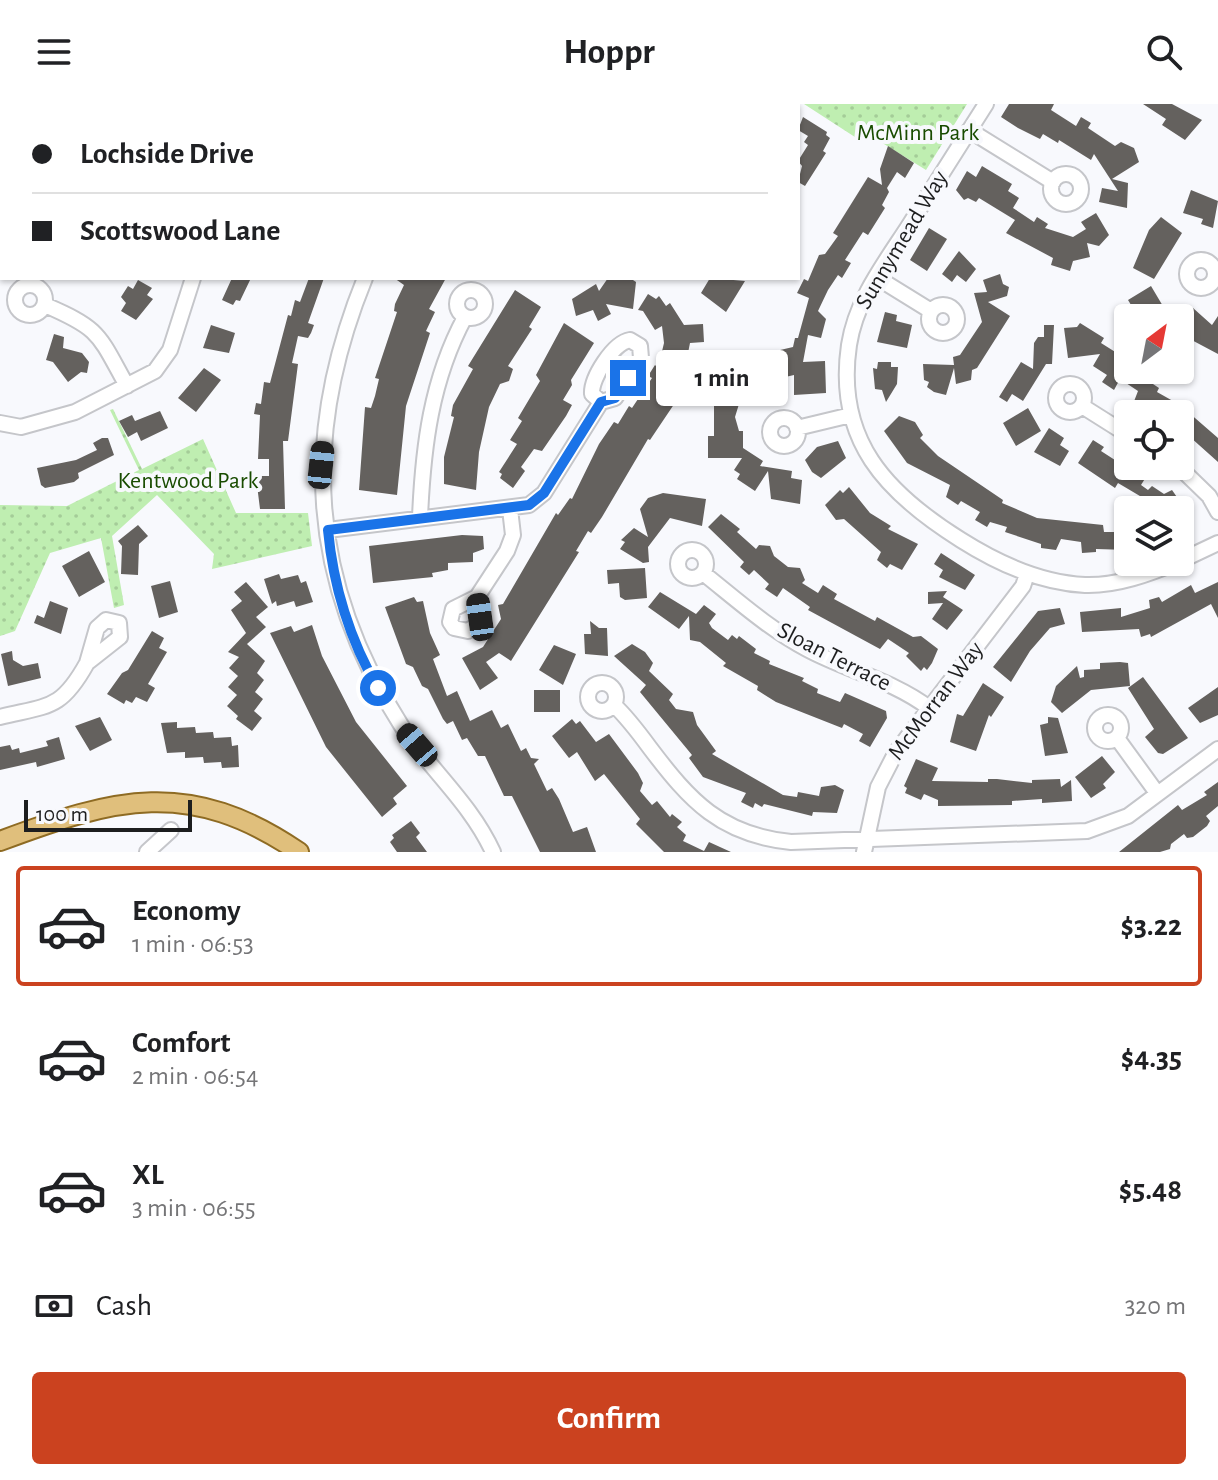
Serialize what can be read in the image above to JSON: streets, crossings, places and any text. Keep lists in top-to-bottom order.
{
  "streets": {
    "street": ["Sunnymead Way", "Sloan Terrace", "McMorran Way"]
  },
  "crossings": [
    ["Sunnymead Way", "McMorran Way"],
    ["Sloan Terrace", "McMorran Way"]
  ],
  "parks": ["McMinn Park", "Kentwood Park"],
  "scale_bar": "100 m",
  "north": "top right",
  "page": {
    "header": "Hoppr",
    "banner": ["Lochside Drive", "Scottswood Lane"],
    "bubble": "1 min",
    "scale": "100 m",
    "list": [
      {
        "name": "Economy",
        "note": "1 min · 06:53",
        "value": "$3.22"
      },
      {
        "name": "Comfort",
        "note": "2 min · 06:54",
        "value": "$4.35"
      },
      {
        "name": "XL",
        "note": "3 min · 06:55",
        "value": "$5.48"
      }
    ],
    "pay": ["Cash", "320 m"],
    "buttons": "Confirm"
  }
}
